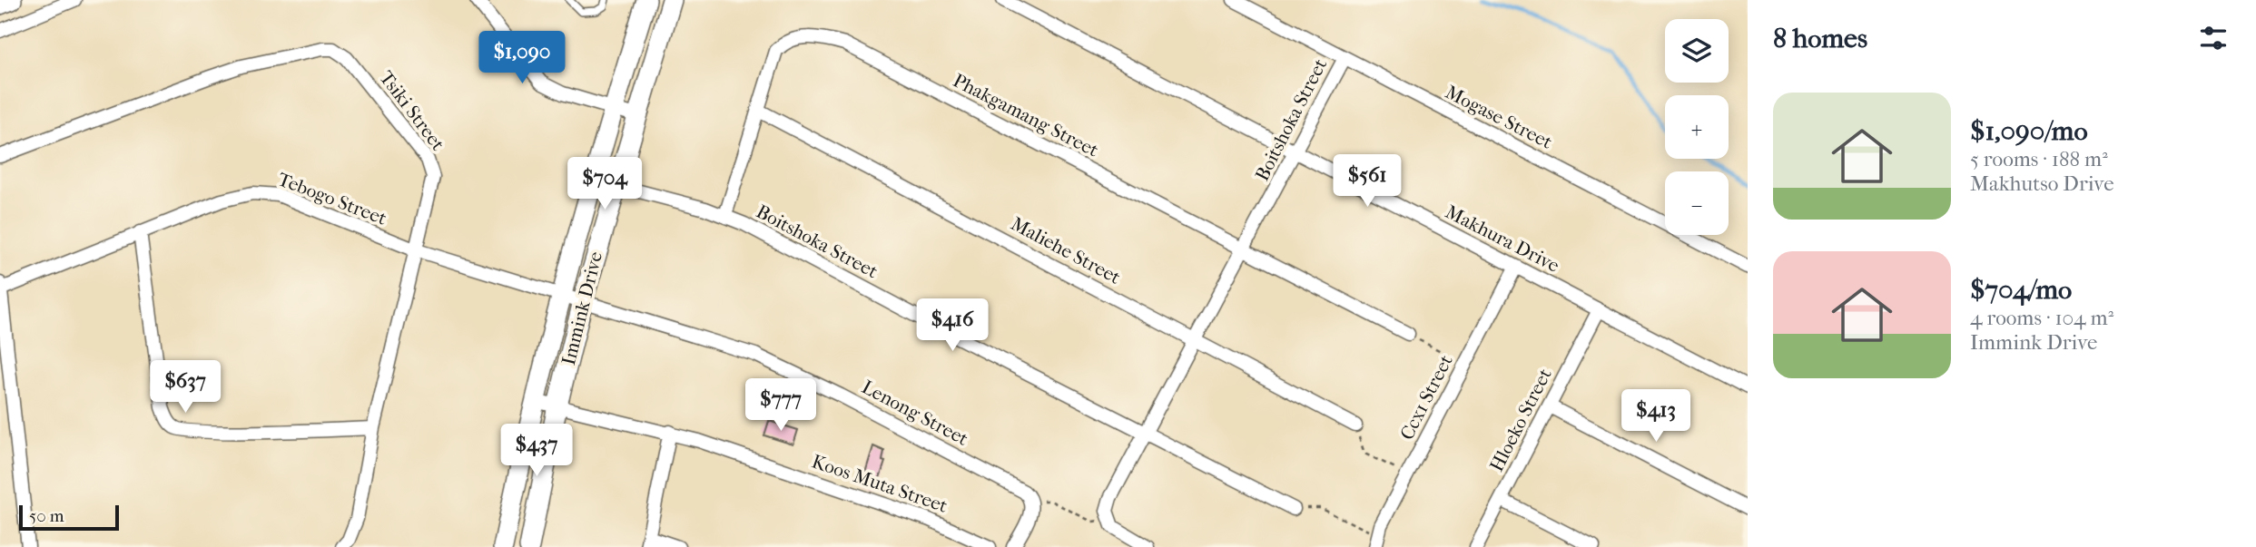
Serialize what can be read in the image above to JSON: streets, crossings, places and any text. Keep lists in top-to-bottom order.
{
  "streets": {
    "main road": ["Immink Drive"],
    "street": [
      "Tsiki Street",
      "Phakgamang Street",
      "Mogase Street",
      "Boitshoka Street",
      "Tebogo Street",
      "Makhura Drive",
      "Maliehe Street",
      "Ccx1 Street",
      "Lenong Street",
      "Hloeko Street",
      "Koos Muta Street"
    ]
  },
  "crossings": [
    ["Tsiki Street", "Tebogo Street"],
    ["Phakgamang Street", "Boitshoka Street"],
    ["Phakgamang Street", "Maliehe Street"],
    ["Mogase Street", "Boitshoka Street"],
    ["Boitshoka Street", "Makhura Drive"],
    ["Boitshoka Street", "Maliehe Street"],
    ["Boitshoka Street", "Immink Drive"],
    ["Tebogo Street", "Immink Drive"],
    ["Tebogo Street", "Lenong Street"],
    ["Makhura Drive", "Ccx1 Street"],
    ["Makhura Drive", "Hloeko Street"],
    ["Immink Drive", "Lenong Street"],
    ["Immink Drive", "Koos Muta Street"]
  ],
  "scale_bar": "50 m",
  "page": {
    "heading": "8 homes",
    "map_buttons": ["+", "−"],
    "price": [
      "$1,090",
      "$561",
      "$704",
      "$416",
      "$637",
      "$777",
      "$413",
      "$437"
    ],
    "list": [
      {
        "name": "$1,090/mo",
        "note": "5 rooms · 188 m² · Makhutso Drive"
      },
      {
        "name": "$704/mo",
        "note": "4 rooms · 104 m² · Immink Drive"
      }
    ],
    "scale": "50 m"
  }
}
